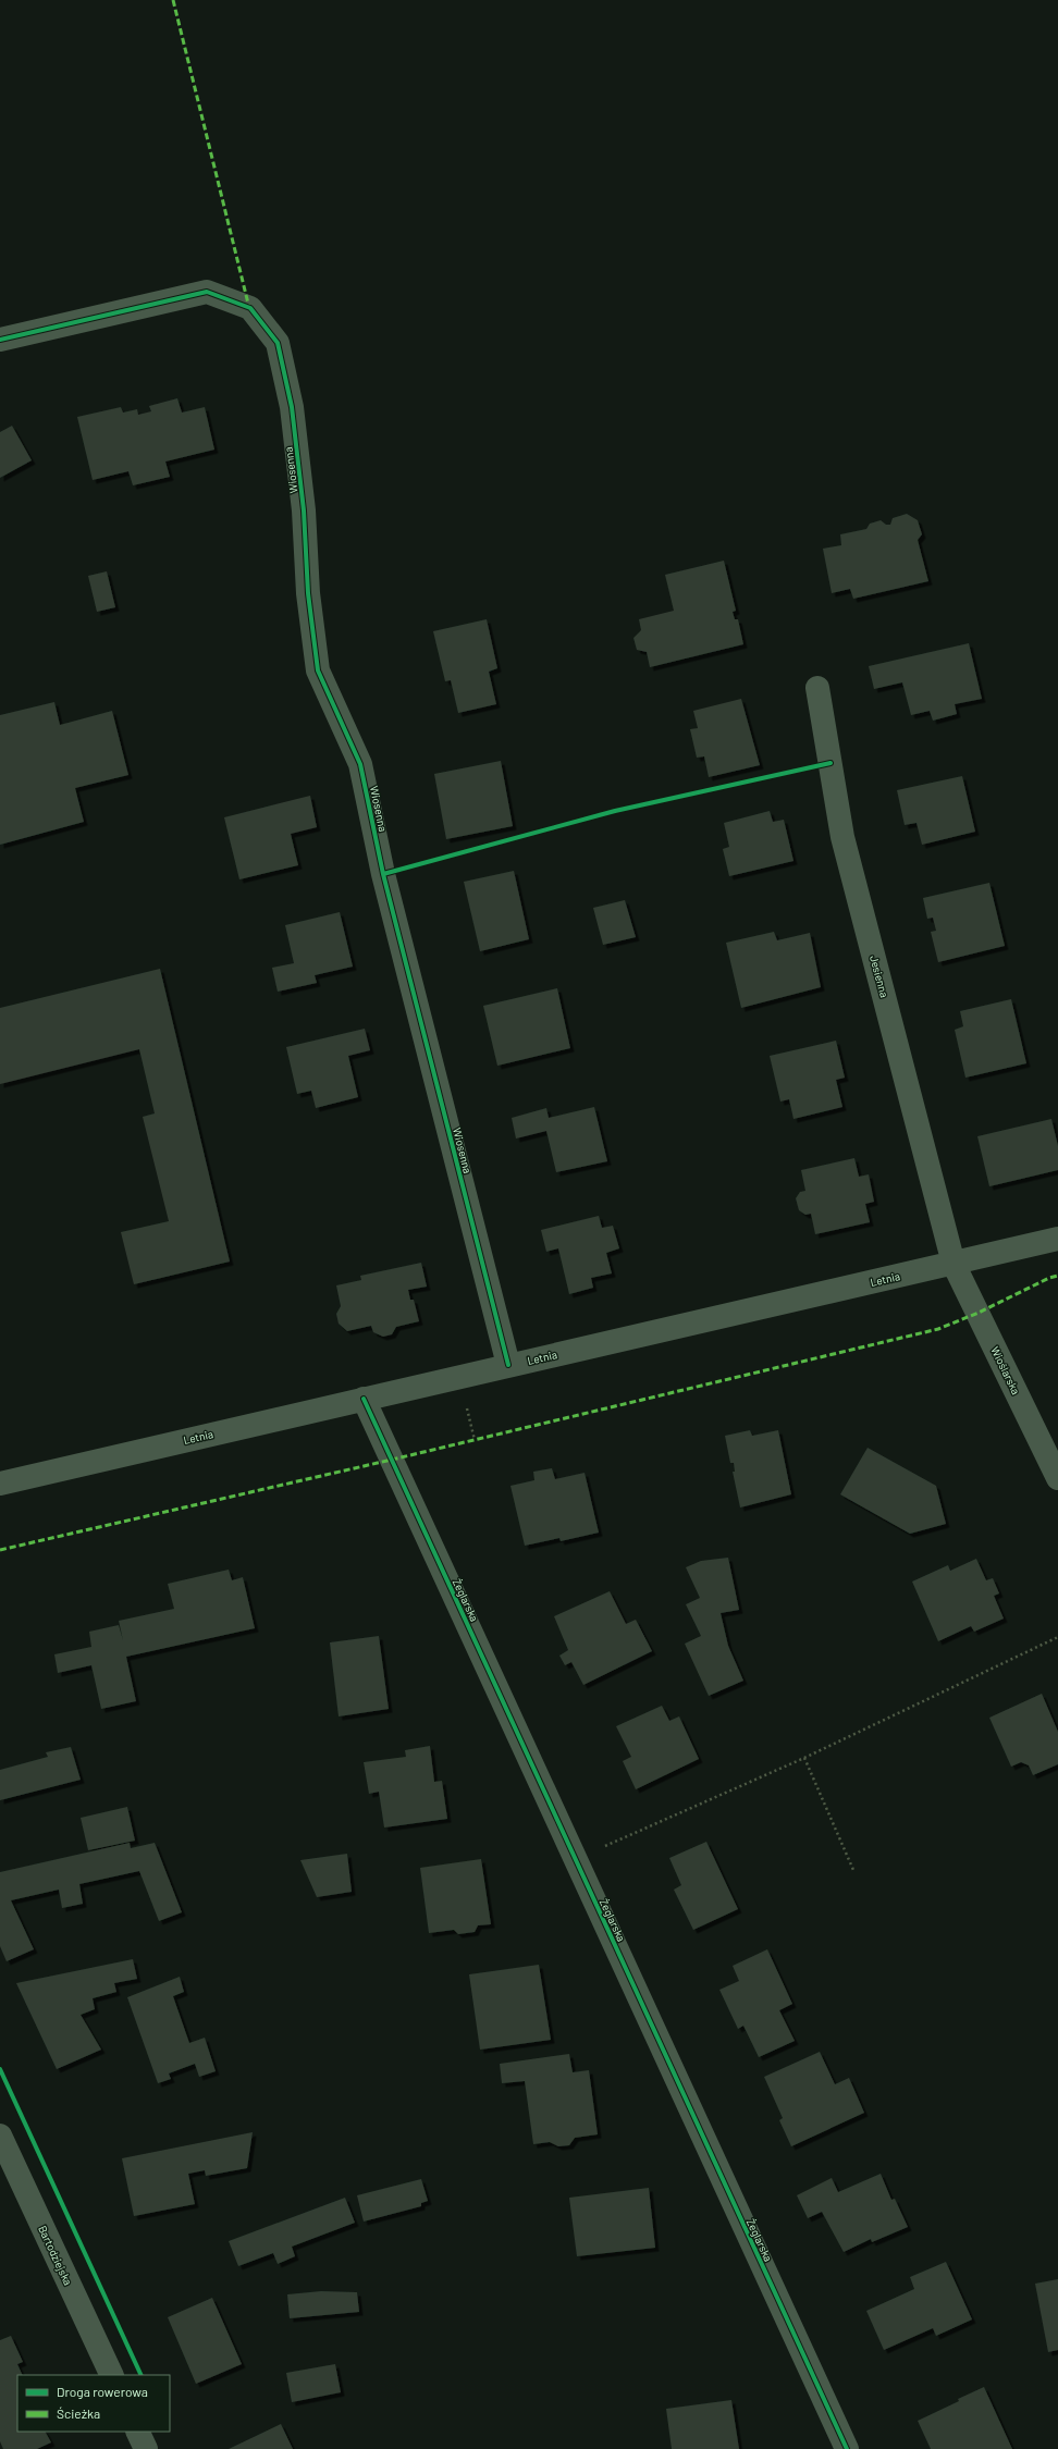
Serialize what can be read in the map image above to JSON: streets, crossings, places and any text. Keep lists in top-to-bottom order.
{
  "streets": {
    "street": [
      "Wiosenna",
      "Jesienna",
      "Letnia",
      "Wioślarska",
      "Żeglarska",
      "Bartodziejska"
    ]
  },
  "crossings": [
    ["Wiosenna", "Letnia"],
    ["Jesienna", "Letnia"],
    ["Jesienna", "Wioślarska"],
    ["Letnia", "Wioślarska"],
    ["Letnia", "Żeglarska"]
  ],
  "legend": ["Droga rowerowa", "Ścieżka"]
}
